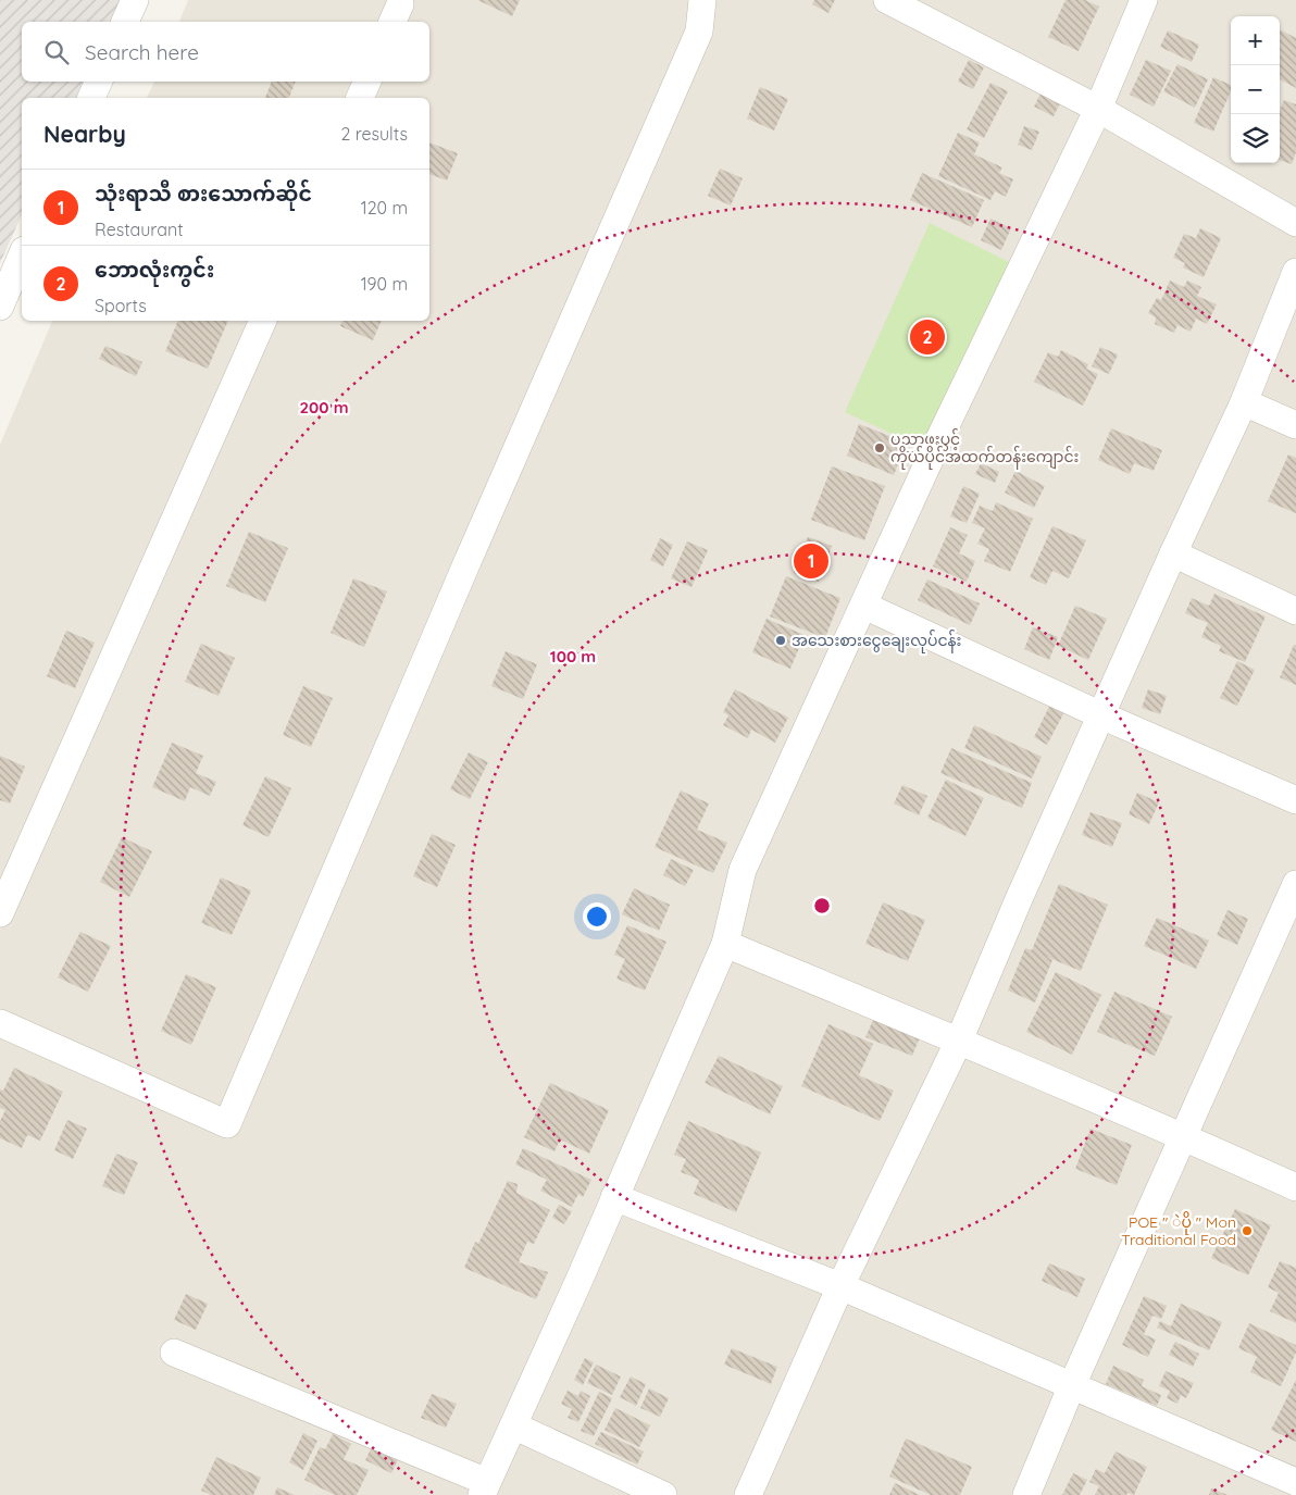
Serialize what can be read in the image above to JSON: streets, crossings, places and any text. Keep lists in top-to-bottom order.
{
  "places": ["ပညာဖူးပွင့် ကိုယ်ပိုင်အထက်တန်းကျောင်း", "အသေးစားငွေချေးလုပ်ငန်း", "POE \" ဲပို \" Mon Traditional Food"],
  "page": {
    "map_buttons": ["+", "−"],
    "search": "Search here",
    "heading": ["Nearby", "2 results"],
    "list": [
      {
        "mark": "1",
        "name": "သုံးရာသီ စားသောက်ဆိုင်",
        "note": "Restaurant",
        "value": "120 m"
      },
      {
        "mark": "2",
        "name": "ဘောလုံးကွင်း",
        "note": "Sports",
        "value": "190 m"
      }
    ],
    "pins": ["2", "1"]
  },
  "rings": ["200 m", "100 m"]
}
